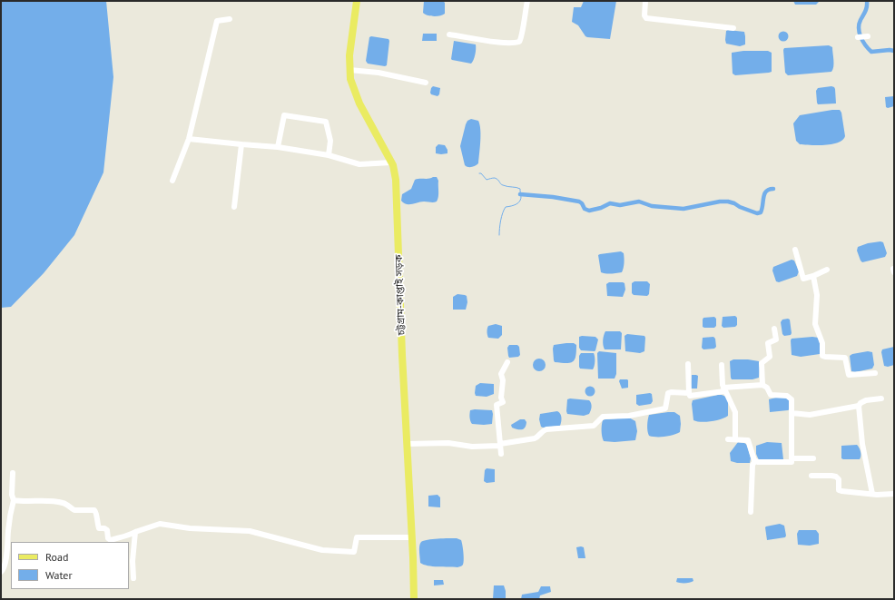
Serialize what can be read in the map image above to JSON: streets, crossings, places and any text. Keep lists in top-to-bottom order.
{
  "streets": {
    "main road": ["চট্টগ্রাম-কাপ্তাই সড়ক"]
  },
  "legend": ["Road", "Water"]
}
